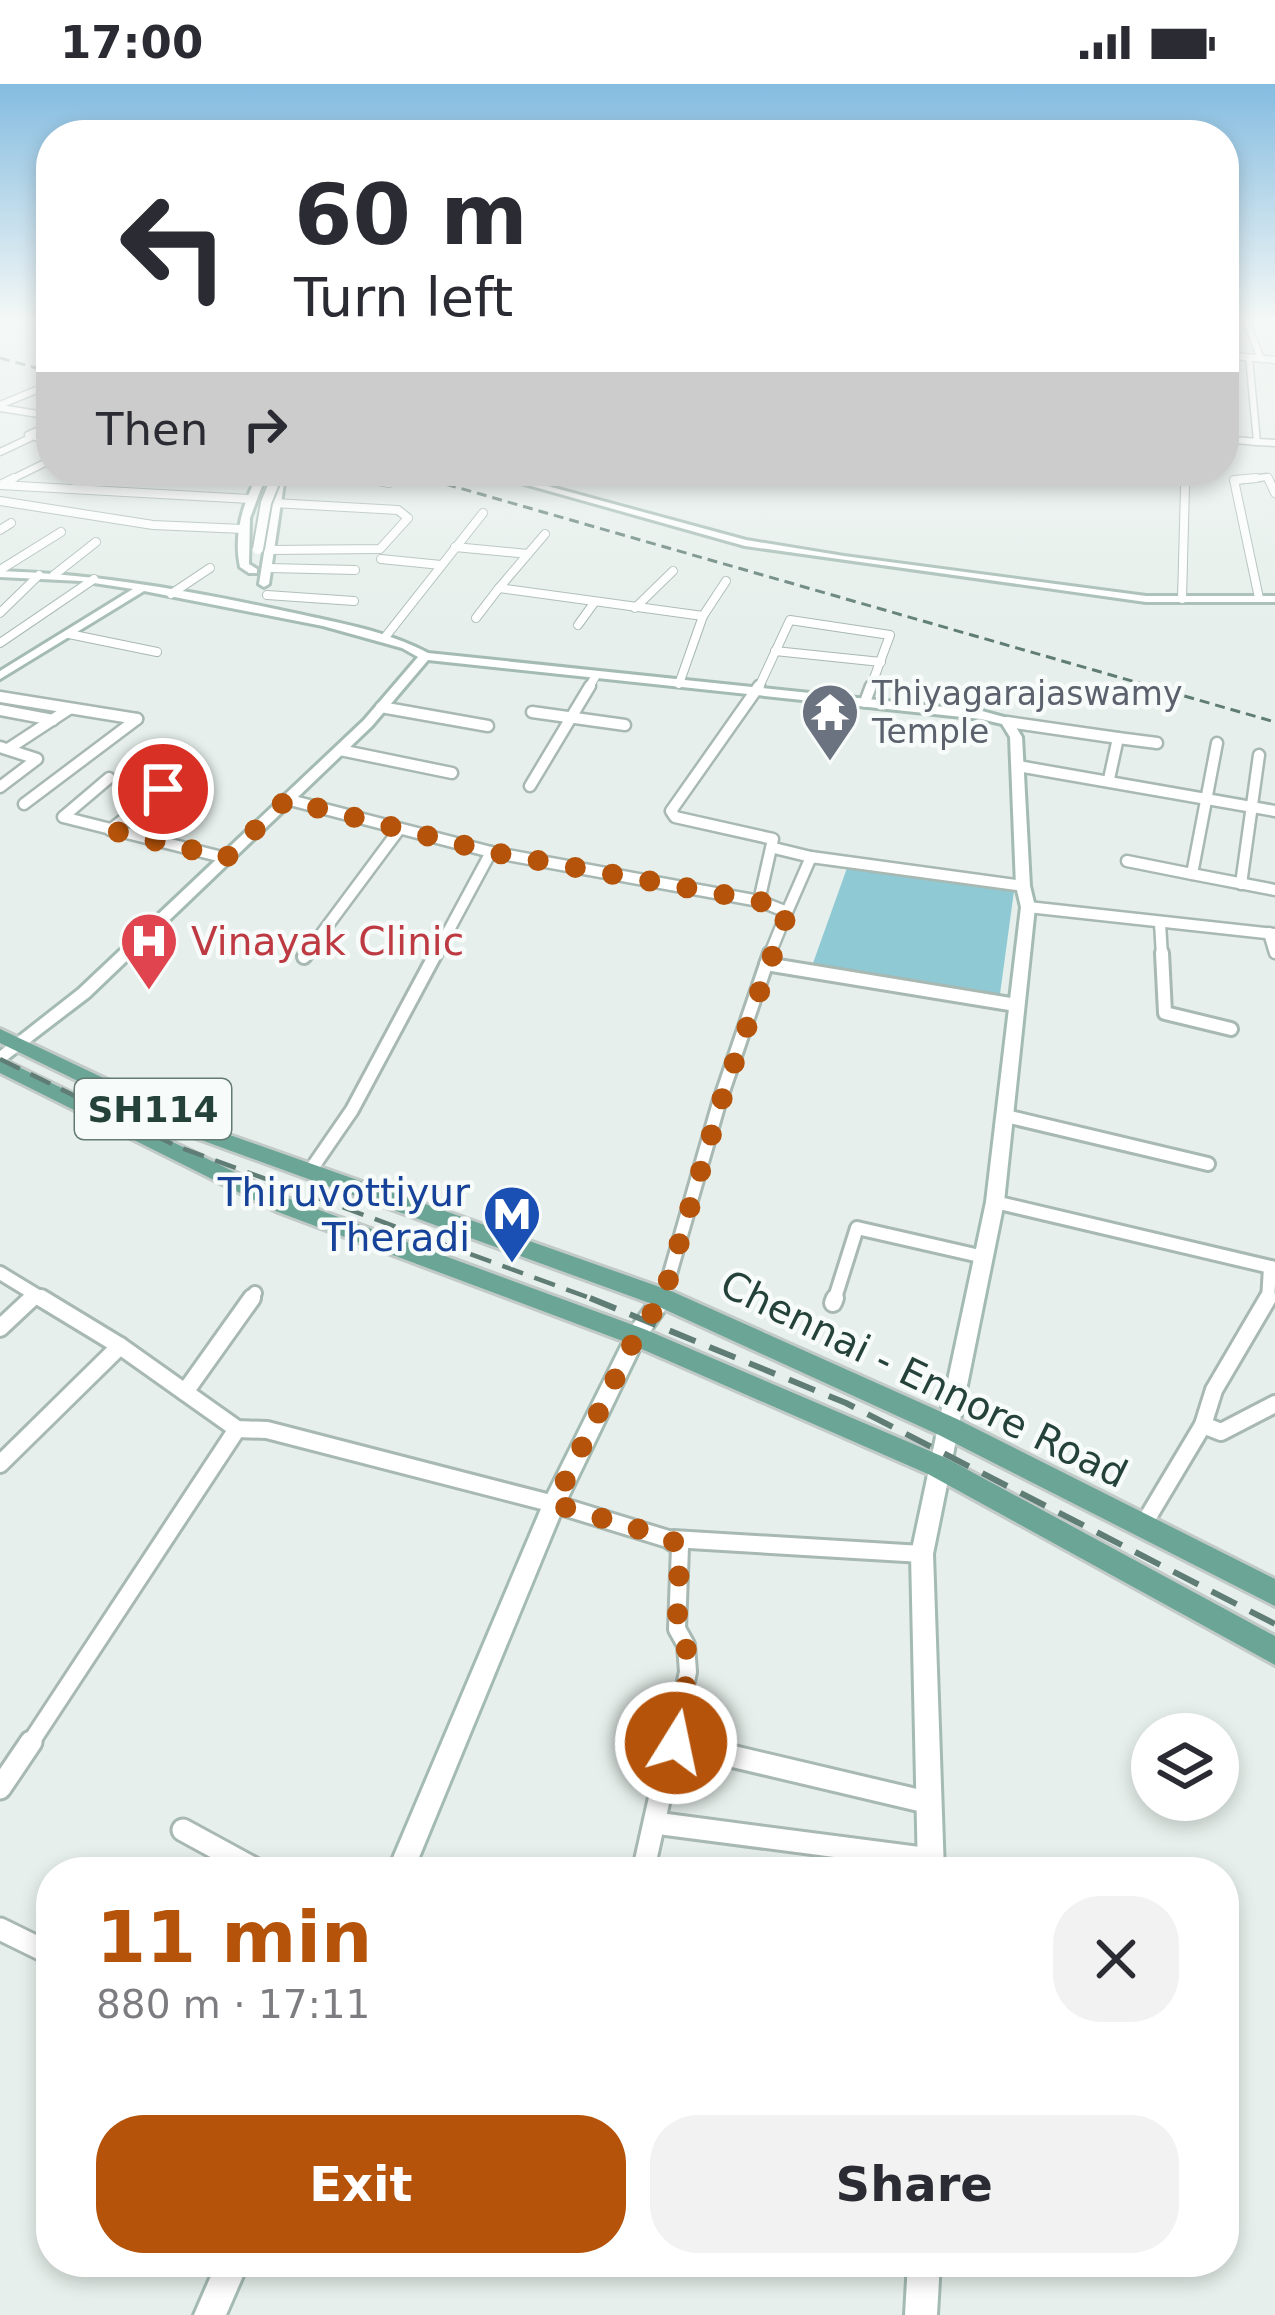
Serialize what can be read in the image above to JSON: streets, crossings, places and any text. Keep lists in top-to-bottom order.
{
  "streets": {
    "main road": ["SH114", "Chennai - Ennore Road"]
  },
  "places": {
    "temple": ["Thiyagarajaswamy Temple"],
    "hospital": ["Vinayak Clinic"],
    "metro station": ["Thiruvottiyur Theradi"]
  },
  "page": {
    "status": "17:00",
    "turn": ["60 m", "Turn left"],
    "then": "Then",
    "heading": ["11 min", "880 m · 17:11"],
    "buttons": ["Exit", "Share"]
  }
}
